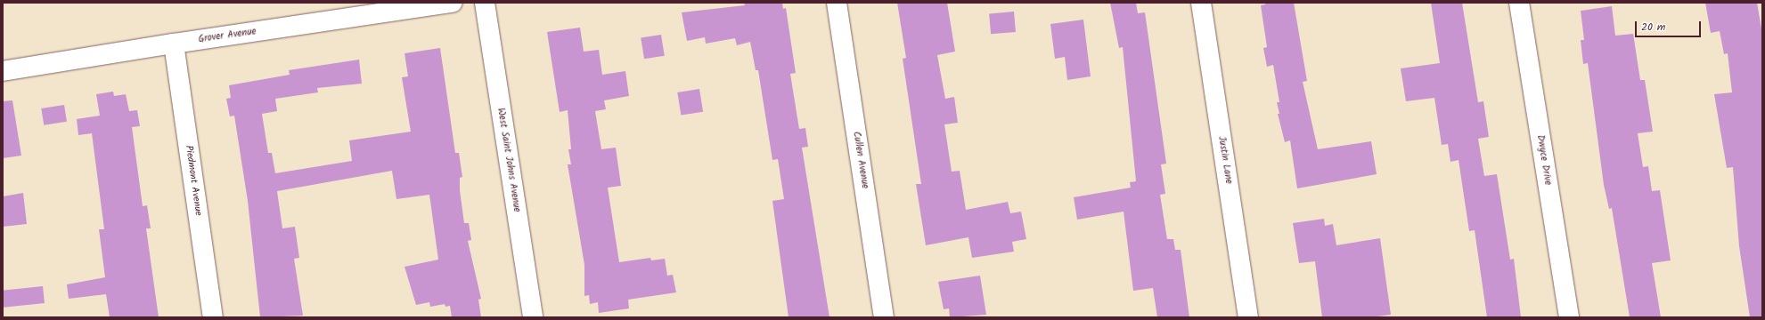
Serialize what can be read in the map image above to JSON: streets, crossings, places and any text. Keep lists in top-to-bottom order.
{
  "streets": {
    "street": [
      "Grover Avenue",
      "West Saint Johns Avenue",
      "Cullen Avenue",
      "Justin Lane",
      "Dwyce Drive",
      "Piedmont Avenue"
    ]
  },
  "crossings": [
    ["Grover Avenue", "Piedmont Avenue"]
  ],
  "scale_bar": "20 m"
}
